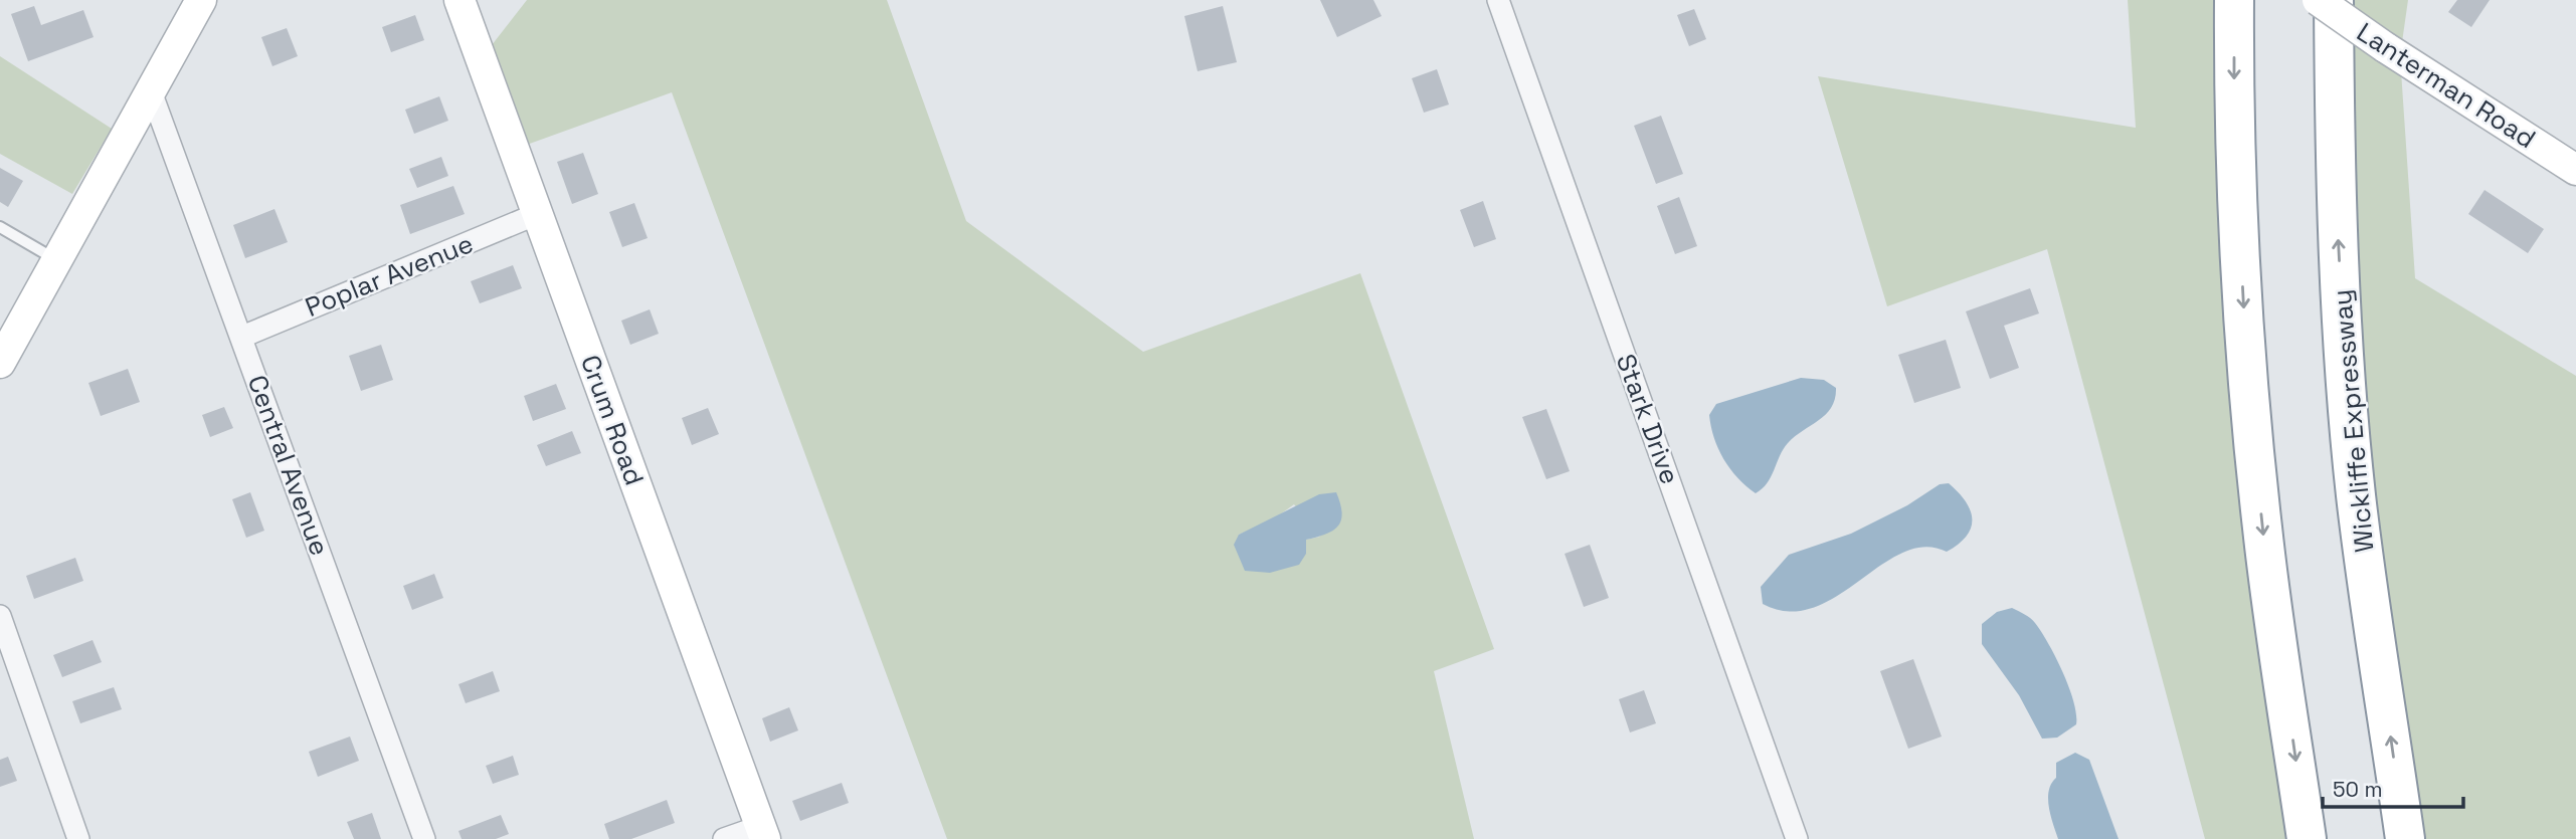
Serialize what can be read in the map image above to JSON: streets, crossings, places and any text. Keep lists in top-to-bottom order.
{
  "streets": {
    "highway": ["Wickliffe Expressway"],
    "street": [
      "Lanterman Road",
      "Poplar Avenue",
      "Stark Drive",
      "Crum Road",
      "Central Avenue"
    ]
  },
  "crossings": [
    ["Poplar Avenue", "Crum Road"],
    ["Poplar Avenue", "Central Avenue"]
  ],
  "scale_bar": "50 m"
}
